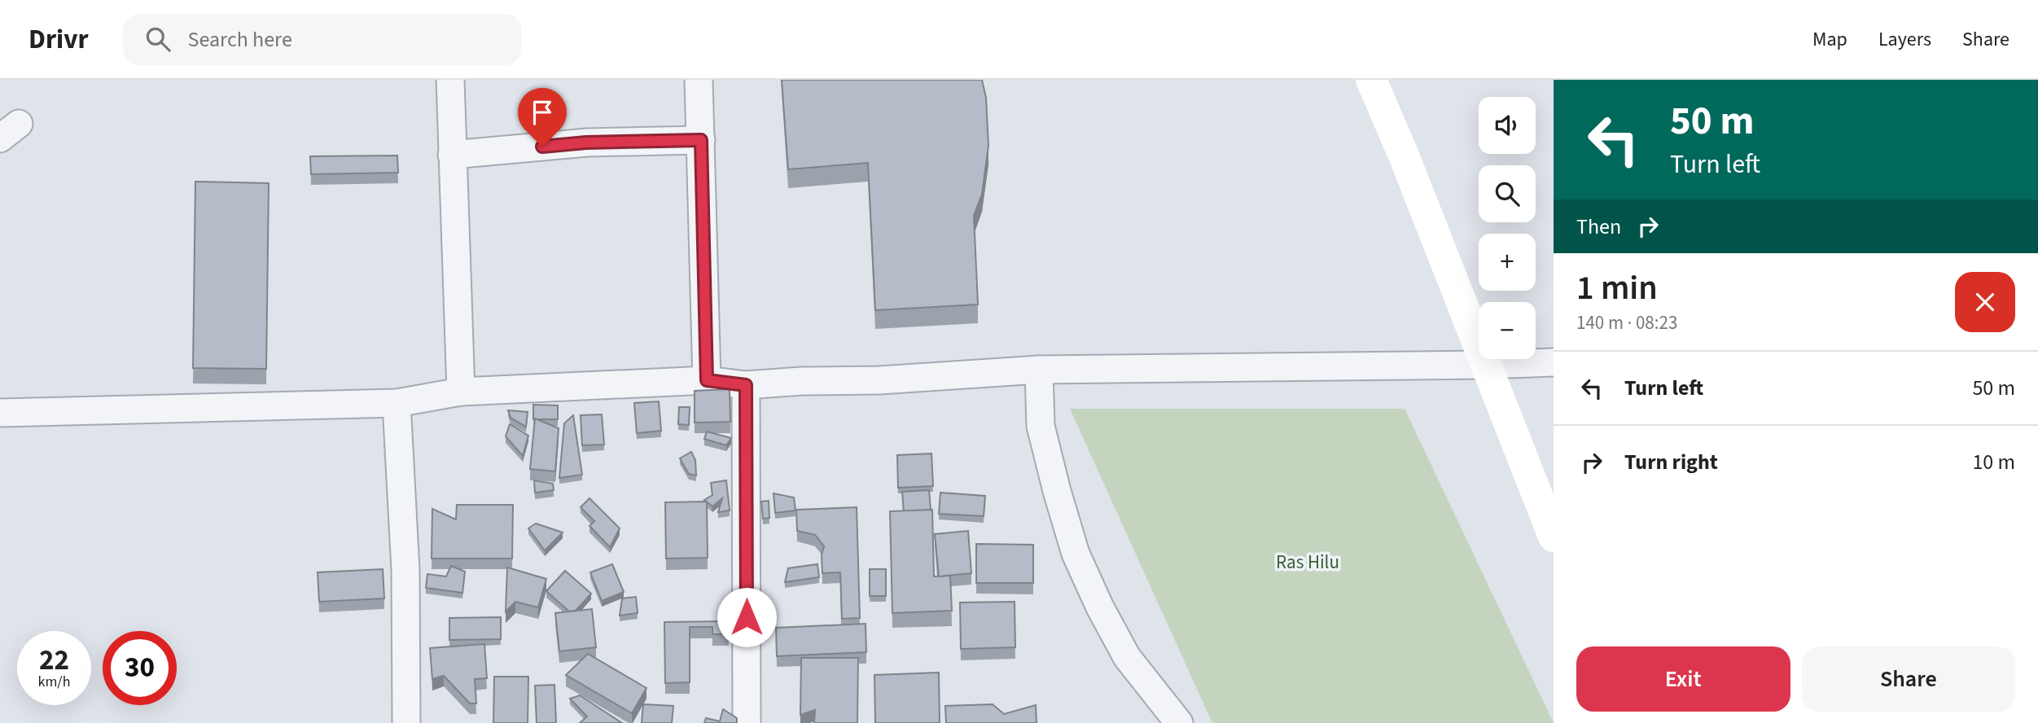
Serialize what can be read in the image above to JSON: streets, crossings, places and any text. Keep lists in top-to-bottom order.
{
  "parks": ["Ras Hilu"],
  "page": {
    "header": "Drivr",
    "search": "Search here",
    "nav": ["Map", "Layers", "Share"],
    "turn": ["50 m", "Turn left"],
    "map_buttons": ["+", "−"],
    "then": "Then",
    "heading": ["1 min", "140 m · 08:23"],
    "list": [
      {
        "name": "Turn left",
        "value": "50 m"
      },
      {
        "name": "Turn right",
        "value": "10 m"
      }
    ],
    "speed": "22 km/h",
    "limit": "30",
    "buttons": ["Exit", "Share"]
  }
}
